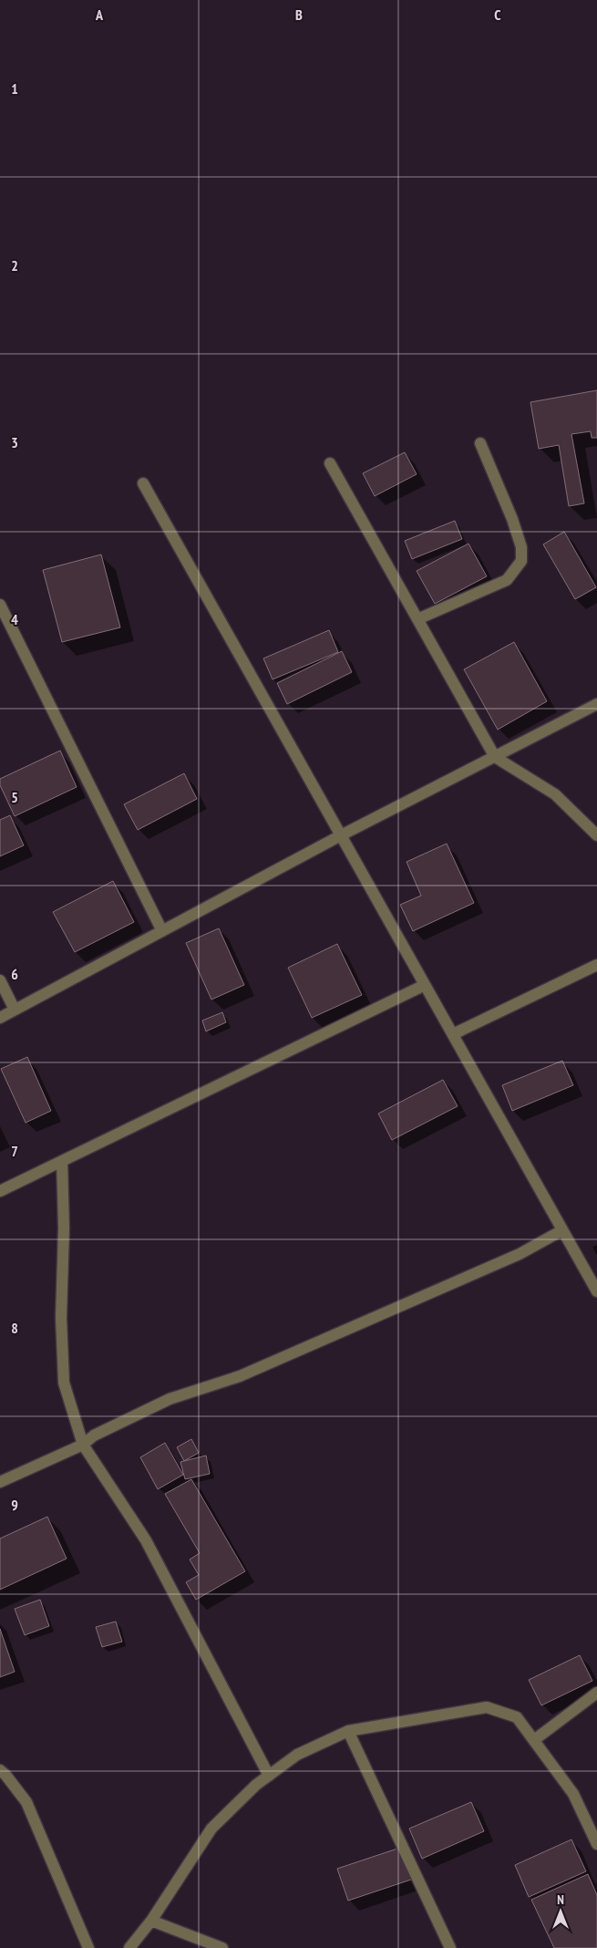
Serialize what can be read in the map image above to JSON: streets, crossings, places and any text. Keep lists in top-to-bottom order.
{
  "north": "top",
  "grid": {
    "columns": ["A", "B", "C"],
    "rows": [
      "1",
      "2",
      "3",
      "4",
      "5",
      "6",
      "7",
      "8",
      "9"
    ]
  }
}
